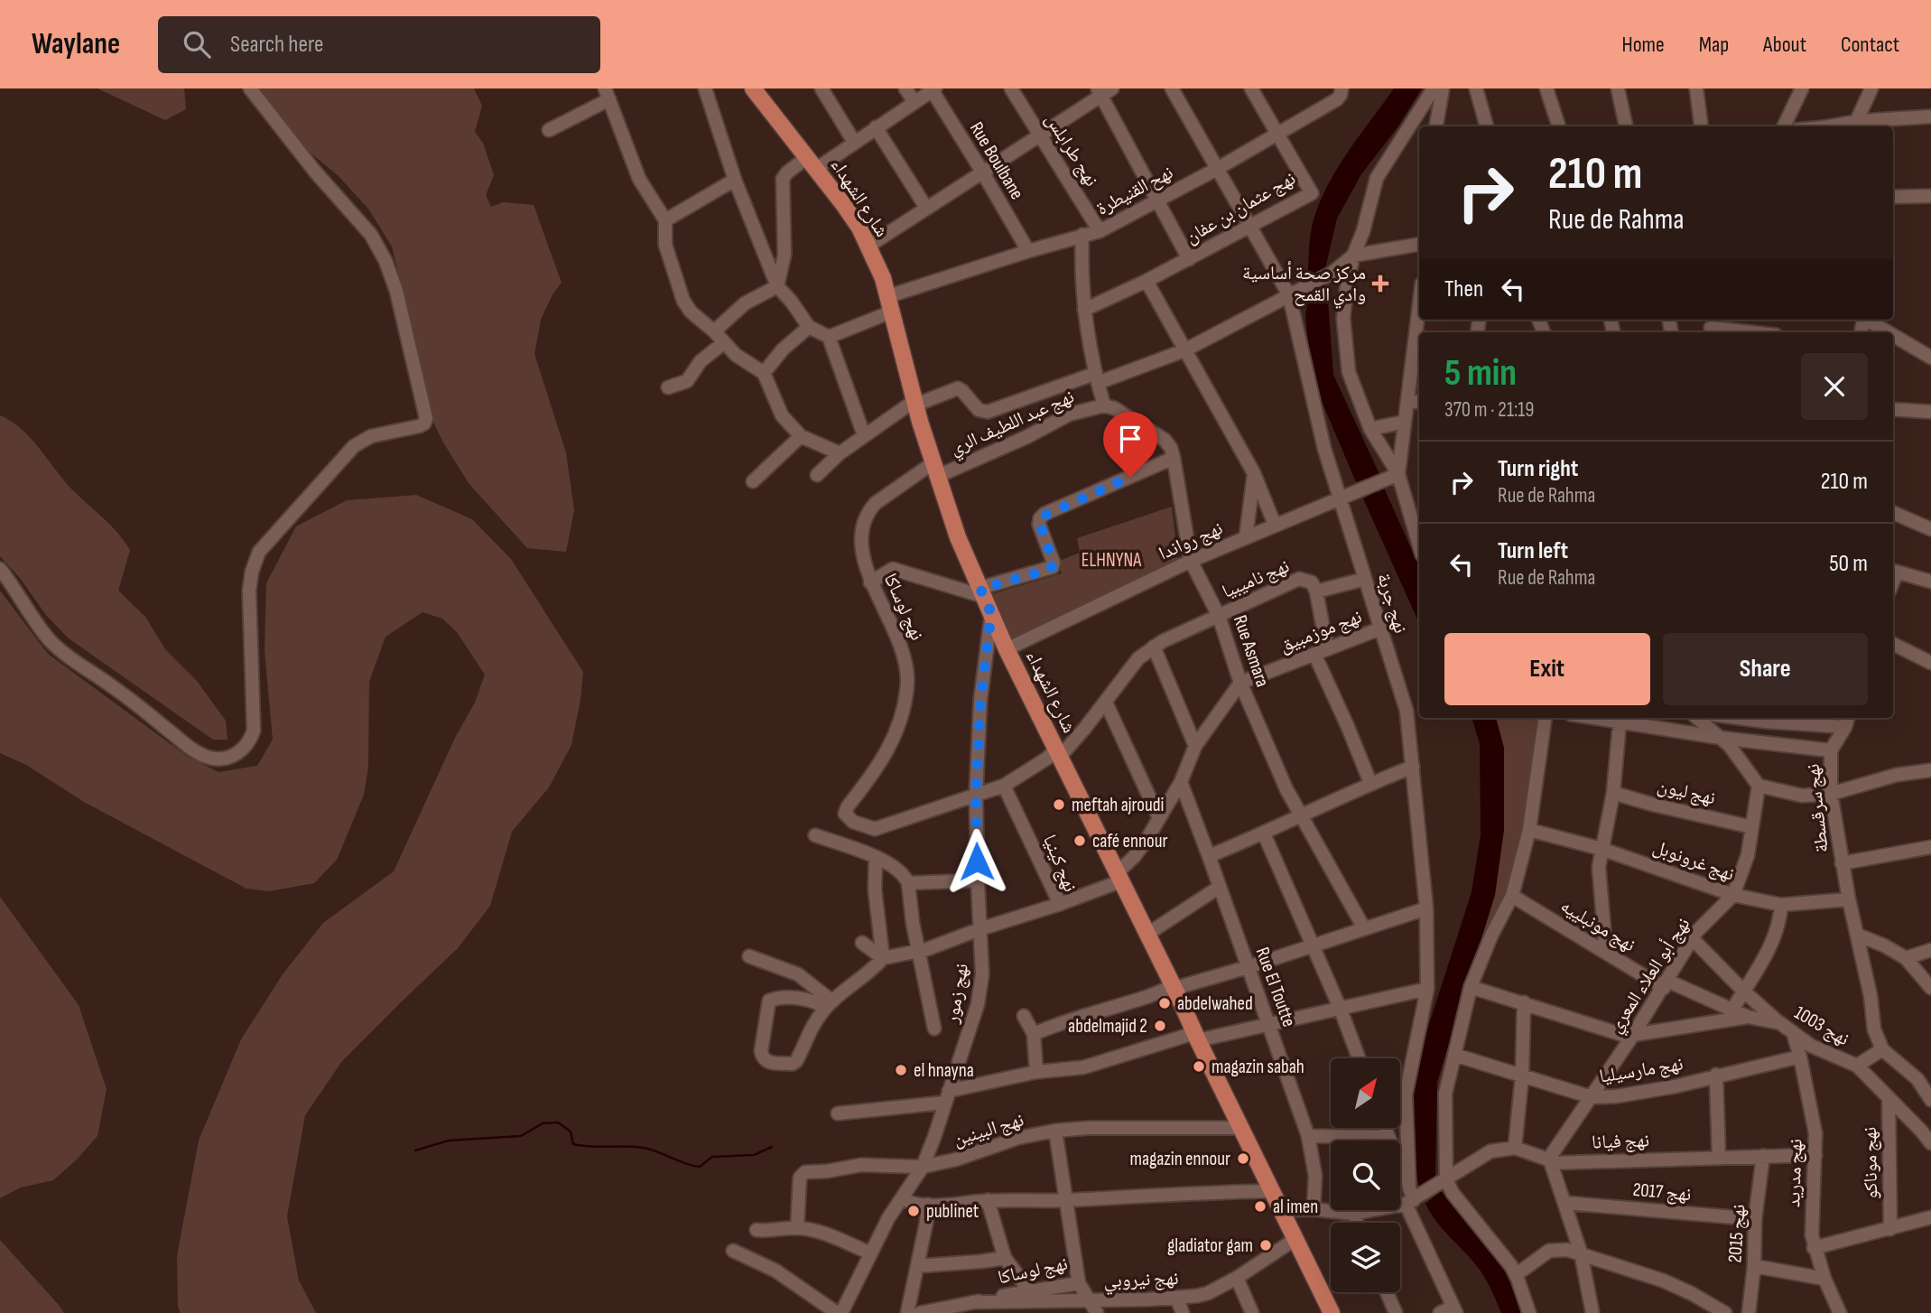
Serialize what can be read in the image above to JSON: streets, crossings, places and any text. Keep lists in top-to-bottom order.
{
  "streets": {
    "main road": ["شارع الشهداء"],
    "street": [
      "نهج طرابلس",
      "Rue Boulbane",
      "نهح القنيطرة",
      "نهج عثمان بن عفان",
      "نهج عبد اللطيف الري",
      "نهج رواندا",
      "نهج ناميبيا",
      "نهج جربة",
      "نهج لوساكا",
      "نهج موزمبيق",
      "Rue Asmara",
      "نهج ليون",
      "نهج سرقسطة",
      "نهج غرونوبل",
      "نهج كينيا",
      "نهج مونبلييه",
      "نهج أبو العلاء المعري",
      "Rue El Toutte",
      "نهج زمور",
      "نهج 1003",
      "نهج مارسيليا",
      "نهج البينين",
      "نهج فيانا",
      "نهج موناكو",
      "نهج مدريد",
      "نهج 2017",
      "نهج 2015",
      "نهج نيروبي"
    ]
  },
  "crossings": [
    ["نهج طرابلس", "نهح القنيطرة"],
    ["Rue Boulbane", "نهح القنيطرة"],
    ["نهح القنيطرة", "شارع الشهداء"],
    ["نهح القنيطرة", "نهج عثمان بن عفان"],
    ["نهح القنيطرة", "نهج جربة"],
    ["شارع الشهداء", "نهج عبد اللطيف الري"],
    ["شارع الشهداء", "نهج رواندا"],
    ["شارع الشهداء", "نهج ناميبيا"],
    ["شارع الشهداء", "نهج لوساكا"],
    ["شارع الشهداء", "نهج زمور"],
    ["شارع الشهداء", "نهج البينين"],
    ["شارع الشهداء", "نهج نيروبي"],
    ["نهج عثمان بن عفان", "نهج جربة"],
    ["نهج عبد اللطيف الري", "نهج لوساكا"],
    ["نهج عبد اللطيف الري", "Rue Asmara"],
    ["نهج رواندا", "نهج جربة"],
    ["نهج رواندا", "Rue Asmara"],
    ["نهج ناميبيا", "نهج لوساكا"],
    ["نهج ناميبيا", "نهج موزمبيق"],
    ["نهج ناميبيا", "Rue Asmara"],
    ["نهج جربة", "نهج موزمبيق"],
    ["نهج لوساكا", "نهج كينيا"],
    ["نهج لوساكا", "نهج زمور"],
    ["نهج لوساكا", "نهج البينين"],
    ["نهج لوساكا", "نهج نيروبي"],
    ["نهج موزمبيق", "Rue Asmara"],
    ["نهج ليون", "نهج أبو العلاء المعري"],
    ["نهج سرقسطة", "نهج غرونوبل"],
    ["نهج غرونوبل", "نهج أبو العلاء المعري"],
    ["نهج كينيا", "نهج زمور"],
    ["نهج مونبلييه", "نهج أبو العلاء المعري"],
    ["نهج مونبلييه", "نهج 1003"],
    ["نهج أبو العلاء المعري", "نهج 1003"],
    ["نهج أبو العلاء المعري", "نهج مارسيليا"],
    ["نهج أبو العلاء المعري", "نهج فيانا"],
    ["نهج زمور", "نهج البينين"],
    ["نهج 1003", "نهج موناكو"],
    ["نهج 1003", "نهج مدريد"],
    ["نهج مارسيليا", "نهج مدريد"],
    ["نهج فيانا", "نهج مدريد"],
    ["نهج فيانا", "نهج 2015"],
    ["نهج 2017", "نهج 2015"]
  ],
  "parks": ["ELHNYNA"],
  "places": {
    "health": ["مركز صحة أساسية وادي القمح"],
    "other": [
      "meftah ajroudi",
      "café ennour",
      "abdelwahed",
      "abdelmajid 2",
      "magazin sabah",
      "el hnayna",
      "magazin ennour",
      "al imen",
      "publinet",
      "gladiator gam"
    ]
  },
  "north": "top right",
  "page": {
    "header": "Waylane",
    "search": "Search here",
    "nav": [
      "Home",
      "Map",
      "About",
      "Contact"
    ],
    "turn": ["210 m", "Rue de Rahma"],
    "then": "Then",
    "heading": ["5 min", "370 m · 21:19"],
    "list": [
      {
        "name": "Turn right",
        "note": "Rue de Rahma",
        "value": "210 m"
      },
      {
        "name": "Turn left",
        "note": "Rue de Rahma",
        "value": "50 m"
      }
    ],
    "buttons": ["Exit", "Share"]
  }
}
